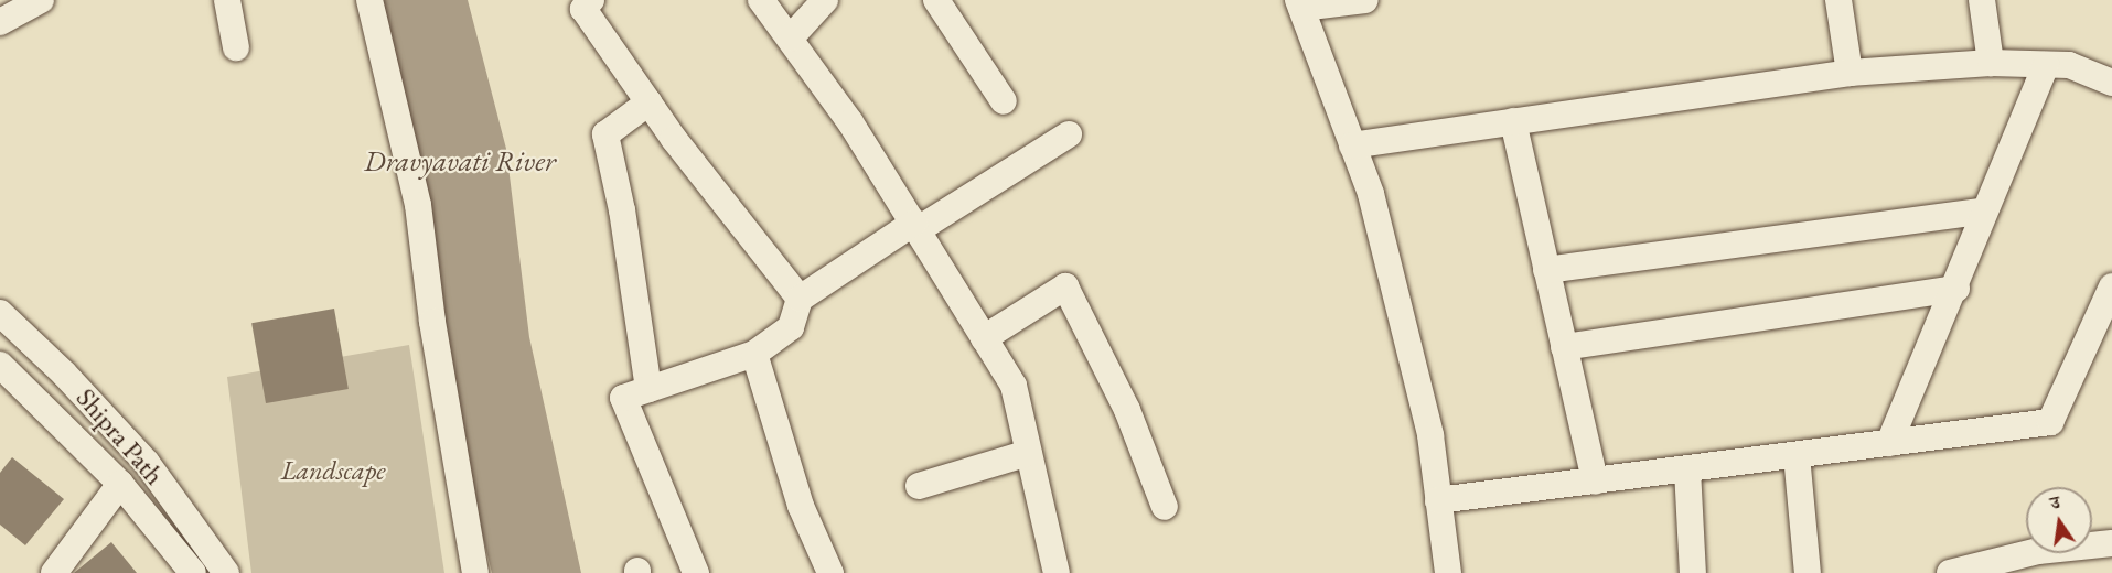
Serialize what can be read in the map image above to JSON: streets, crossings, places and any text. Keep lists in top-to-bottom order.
{
  "streets": {
    "street": ["Shipra Path"]
  },
  "water": ["Dravyavati River"],
  "parks": ["Landscape"],
  "north": "top"
}
